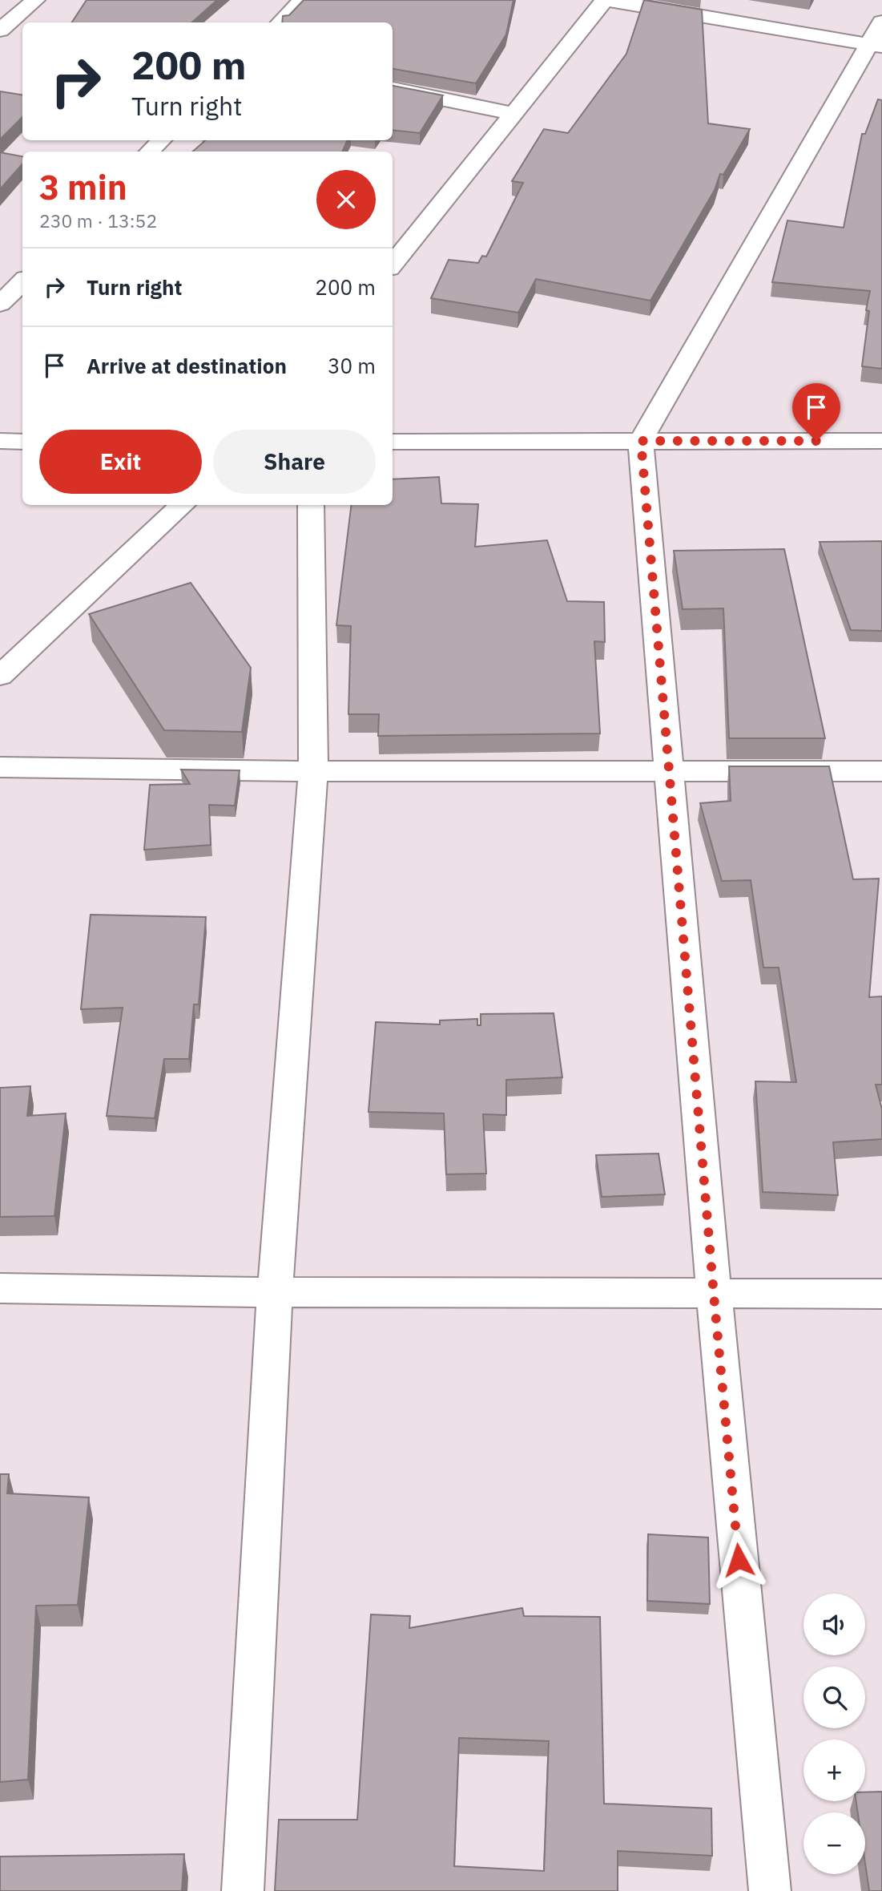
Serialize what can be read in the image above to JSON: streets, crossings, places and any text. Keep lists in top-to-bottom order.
{
  "page": {
    "turn": ["200 m", "Turn right"],
    "heading": ["3 min", "230 m · 13:52"],
    "list": [
      {
        "name": "Turn right",
        "value": "200 m"
      },
      {
        "name": "Arrive at destination",
        "value": "30 m"
      }
    ],
    "buttons": ["Exit", "Share"],
    "map_buttons": ["+", "−"]
  }
}
